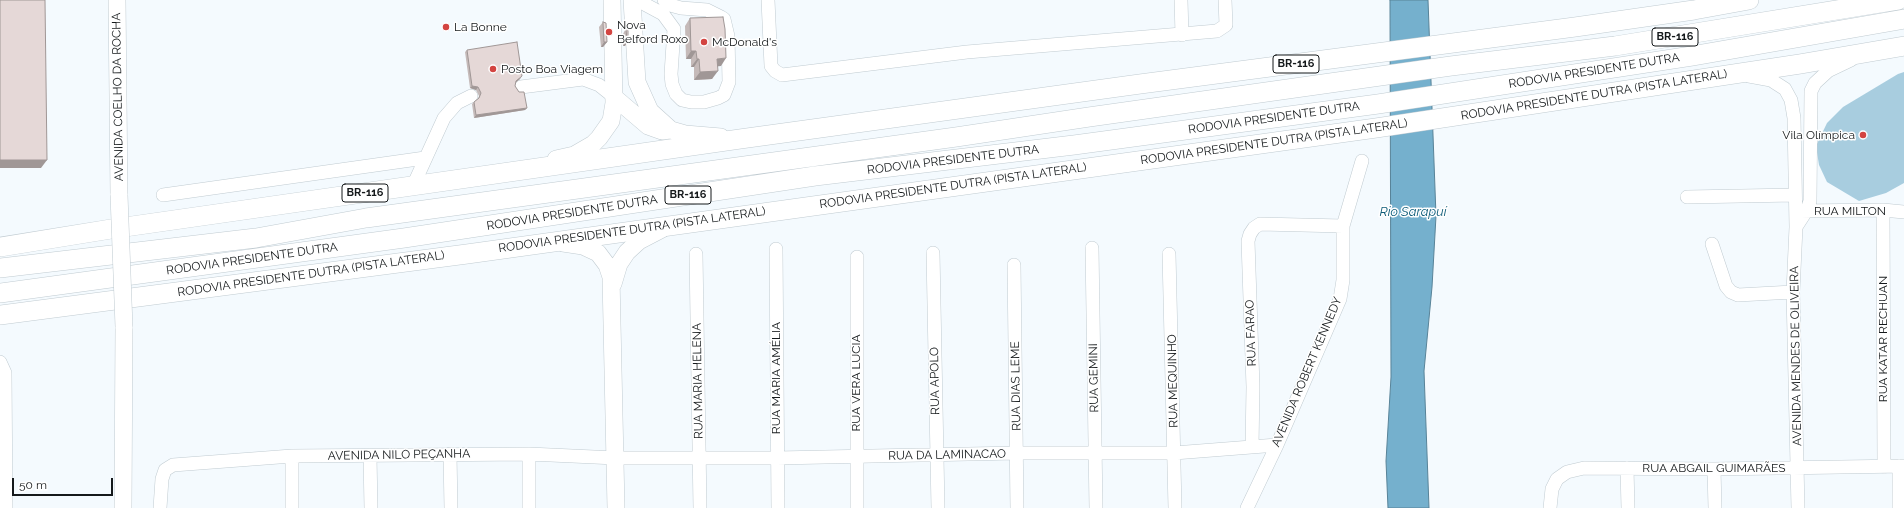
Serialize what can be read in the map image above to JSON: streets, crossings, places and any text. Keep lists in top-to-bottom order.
{
  "streets": {
    "highway": ["BR-116", "RODOVIA PRESIDENTE DUTRA", "RODOVIA PRESIDENTE DUTRA (PISTA LATERAL)"],
    "main road": ["AVENIDA COELHO DA ROCHA"],
    "street": [
      "RUA MILTON",
      "RUA FARAO",
      "RUA KATAR RECHUAN",
      "AVENIDA MENDES DE OLIVEIRA",
      "AVENIDA ROBERT KENNEDY",
      "RUA MARIA AMÉLIA",
      "RUA GEMINI",
      "RUA MARIA HELENA",
      "RUA APOLO",
      "RUA MEQUINHO",
      "RUA VERA LUCIA",
      "RUA DIAS LEME",
      "AVENIDA NILO PEÇANHA",
      "RUA DA LAMINACAO",
      "RUA ABGAIL GUIMARÃES"
    ]
  },
  "crossings": [
    ["RODOVIA PRESIDENTE DUTRA (PISTA LATERAL)", "AVENIDA MENDES DE OLIVEIRA"],
    ["RUA MILTON", "RUA KATAR RECHUAN"],
    ["RUA MILTON", "AVENIDA MENDES DE OLIVEIRA"],
    ["RUA FARAO", "AVENIDA ROBERT KENNEDY"],
    ["RUA FARAO", "RUA DA LAMINACAO"],
    ["RUA KATAR RECHUAN", "RUA ABGAIL GUIMARÃES"],
    ["AVENIDA MENDES DE OLIVEIRA", "RUA ABGAIL GUIMARÃES"],
    ["AVENIDA ROBERT KENNEDY", "RUA DA LAMINACAO"],
    ["RUA MARIA AMÉLIA", "RUA DA LAMINACAO"],
    ["RUA GEMINI", "RUA DA LAMINACAO"],
    ["RUA MARIA HELENA", "RUA DA LAMINACAO"],
    ["RUA APOLO", "RUA DA LAMINACAO"],
    ["RUA MEQUINHO", "RUA DA LAMINACAO"],
    ["RUA VERA LUCIA", "RUA DA LAMINACAO"],
    ["RUA DIAS LEME", "RUA DA LAMINACAO"],
    ["AVENIDA NILO PEÇANHA", "RUA DA LAMINACAO"]
  ],
  "water": ["Rio Sarapuí"],
  "places": [
    "La Bonne",
    "Nova Belford Roxo",
    "McDonald's",
    "Posto Boa Viagem",
    "Vila Olímpica"
  ],
  "scale_bar": "50 m"
}
